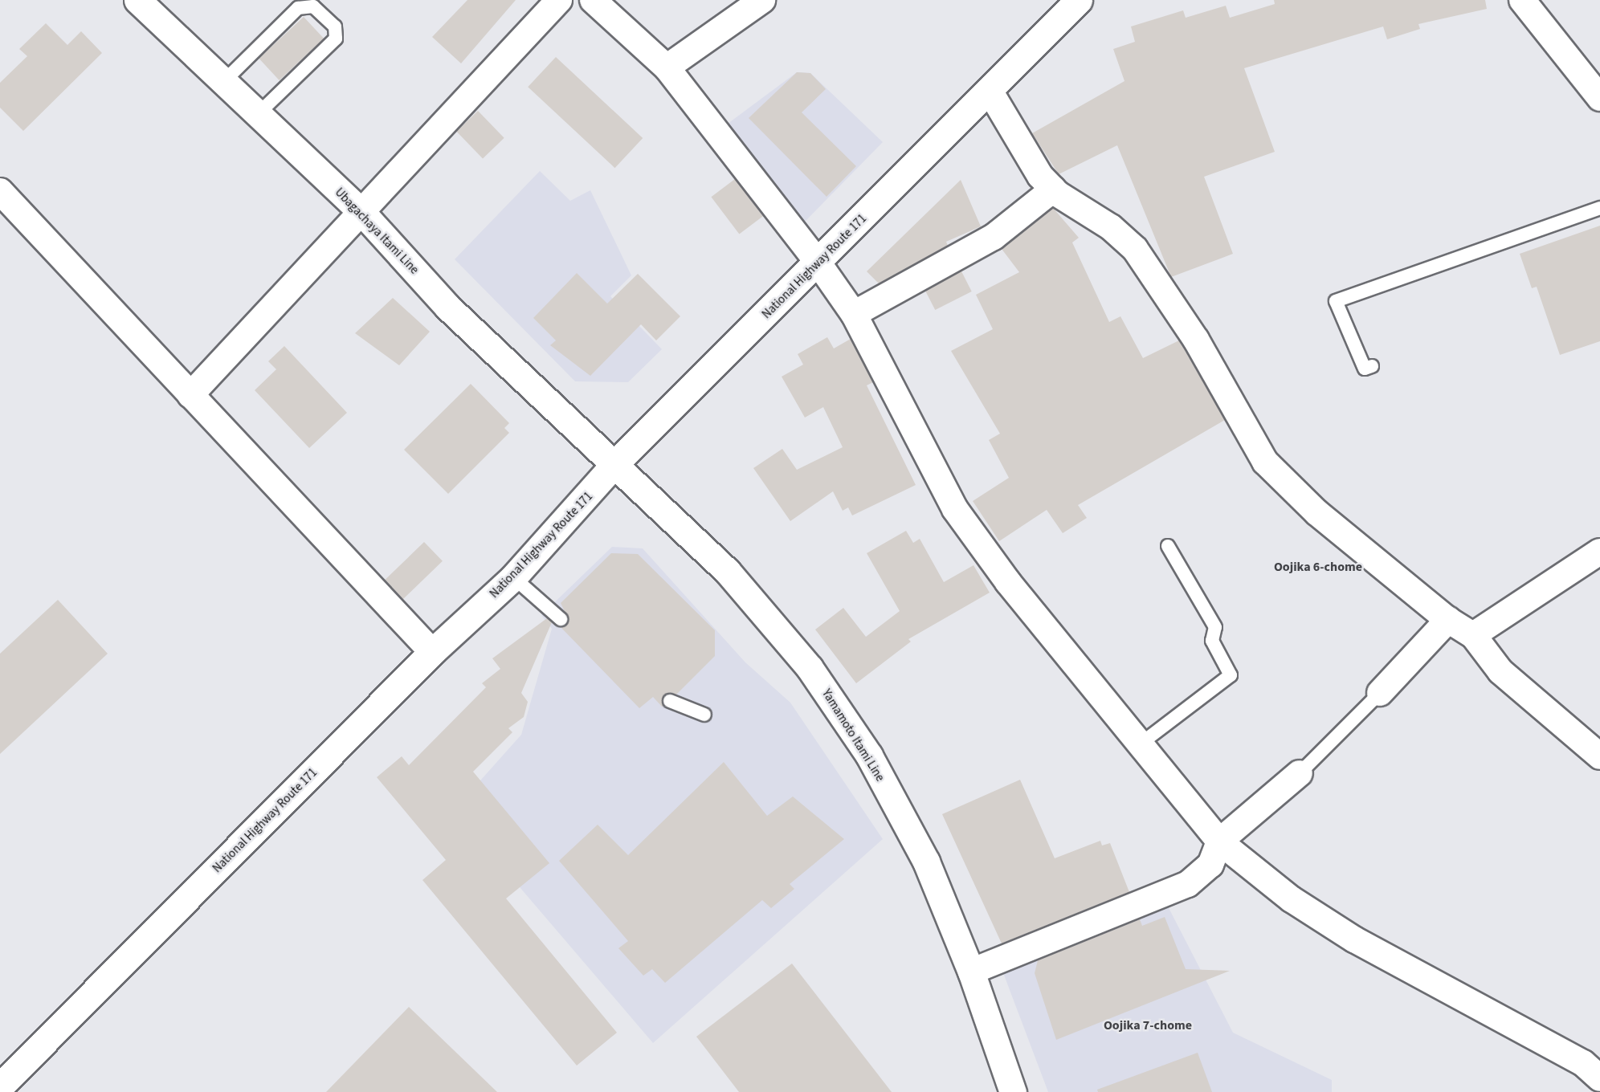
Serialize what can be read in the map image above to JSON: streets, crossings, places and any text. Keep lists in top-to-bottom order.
{
  "streets": {
    "main road": ["Ubagachaya Itami Line", "National Highway Route 171", "Yamamoto Itami Line"]
  },
  "crossings": [
    ["Ubagachaya Itami Line", "National Highway Route 171"],
    ["Ubagachaya Itami Line", "Yamamoto Itami Line"],
    ["National Highway Route 171", "Yamamoto Itami Line"]
  ],
  "districts": ["Oojika 6-chome", "Oojika 7-chome"]
}
